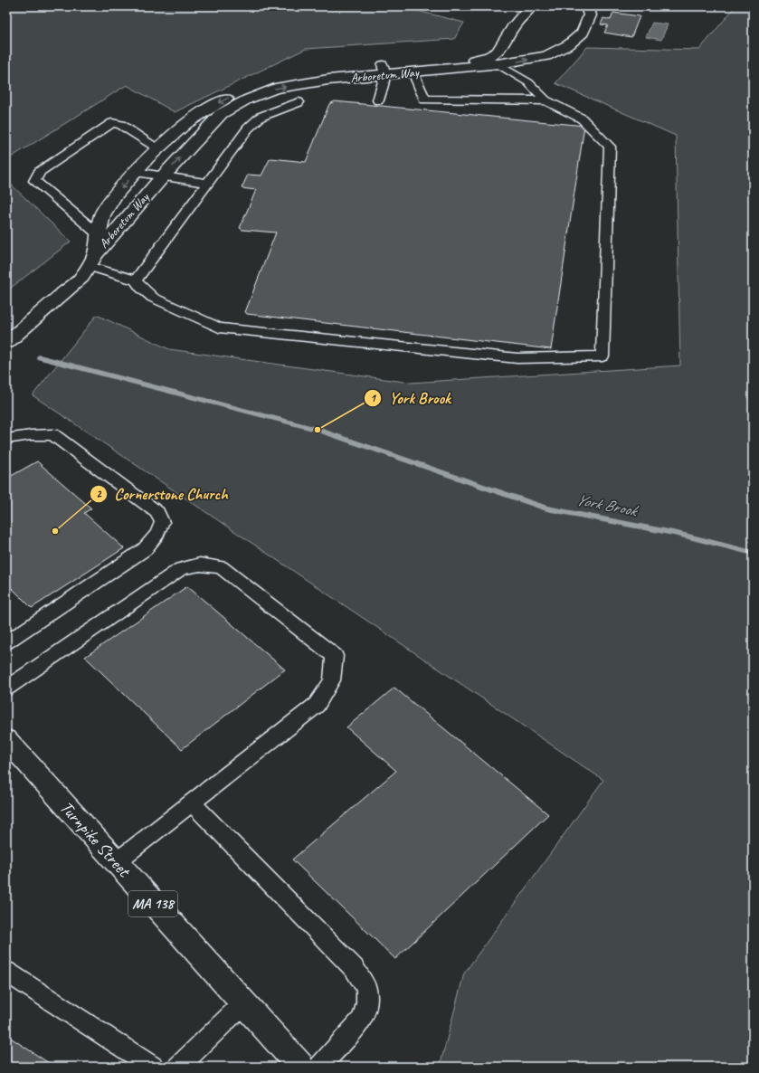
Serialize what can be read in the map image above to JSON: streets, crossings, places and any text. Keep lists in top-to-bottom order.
{
  "streets": {
    "street": ["Arboretum Way", "Turnpike Street", "MA 138"]
  },
  "water": ["York Brook"],
  "places": ["York Brook", "Cornerstone Church"]
}
